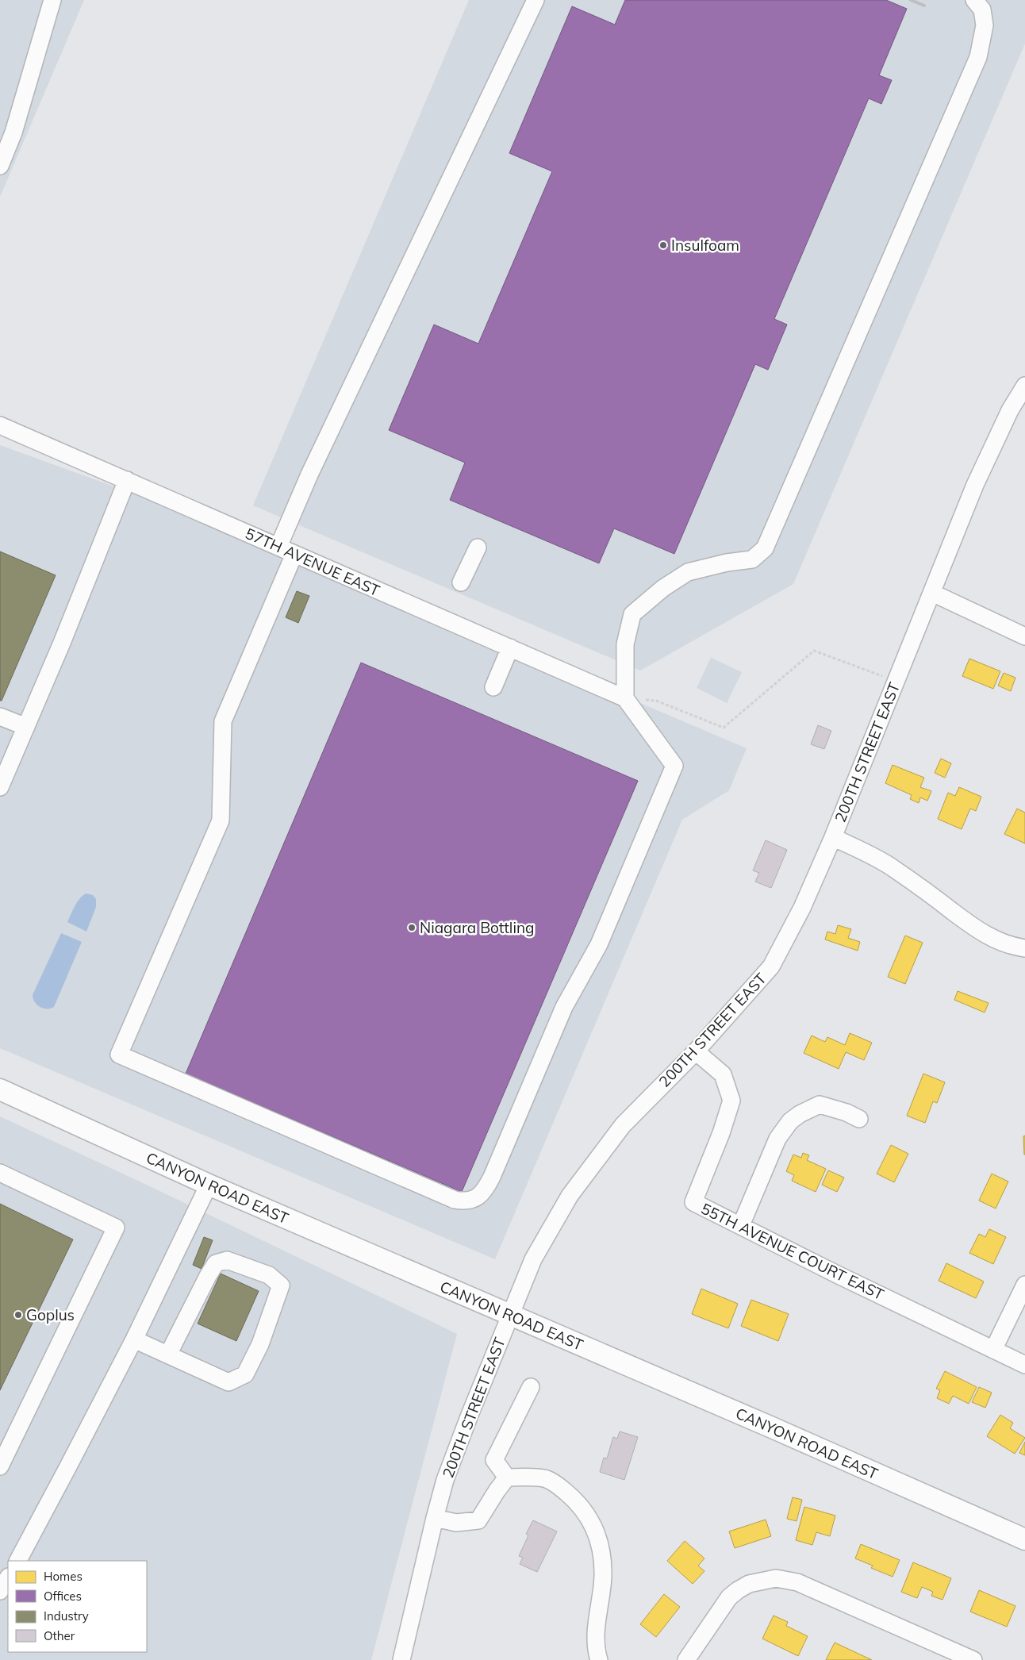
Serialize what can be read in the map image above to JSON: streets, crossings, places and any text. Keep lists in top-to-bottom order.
{
  "streets": {
    "main road": ["CANYON ROAD EAST"],
    "street": ["57TH AVENUE EAST", "200TH STREET EAST", "55TH AVENUE COURT EAST"]
  },
  "crossings": [
    ["200TH STREET EAST", "CANYON ROAD EAST"],
    ["200TH STREET EAST", "55TH AVENUE COURT EAST"]
  ],
  "places": ["Insulfoam", "Niagara Bottling", "Goplus"],
  "legend": [
    "Homes",
    "Offices",
    "Industry",
    "Other"
  ]
}
